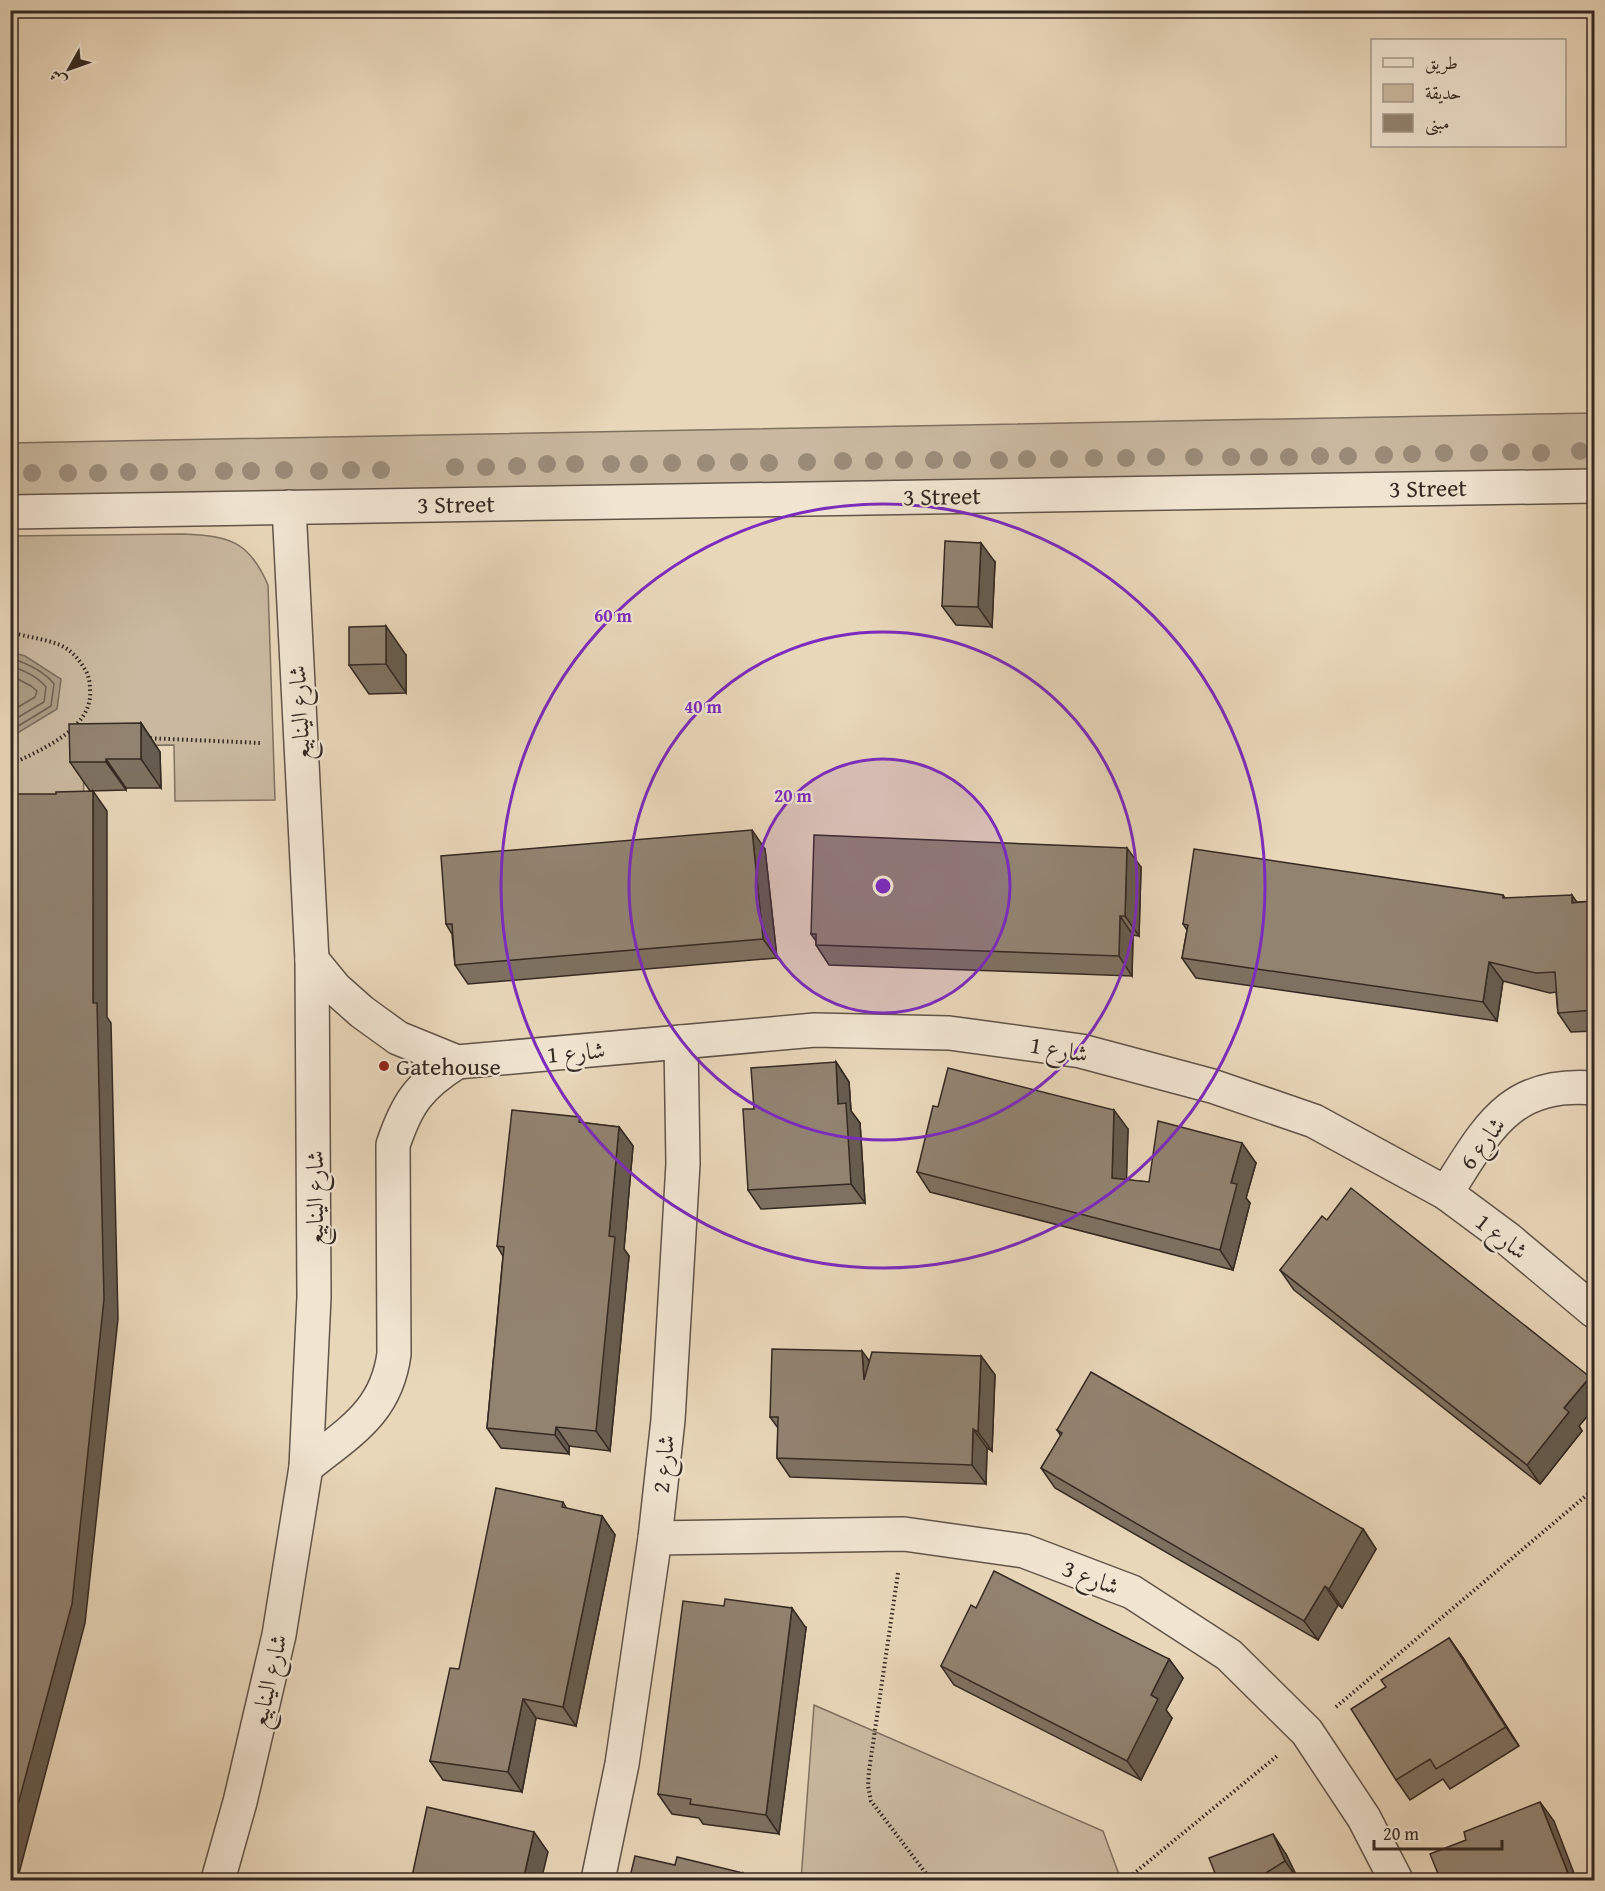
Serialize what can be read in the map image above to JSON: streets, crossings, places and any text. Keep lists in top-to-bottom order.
{
  "streets": {
    "street": [
      "3 Street",
      "شارع الينابيع",
      "شارع 1",
      "شارع 6",
      "شارع 2",
      "شارع 3"
    ]
  },
  "crossings": [
    ["3 Street", "شارع الينابيع"],
    ["شارع الينابيع", "شارع 1"],
    ["شارع 1", "شارع 6"],
    ["شارع 1", "شارع 2"],
    ["شارع 2", "شارع 3"]
  ],
  "places": ["Gatehouse"],
  "legend": ["طريق", "حديقة", "مبنى"],
  "scale_bar": "20 m",
  "north": "bottom left",
  "rings": ["60 m", "40 m", "20 m"]
}
